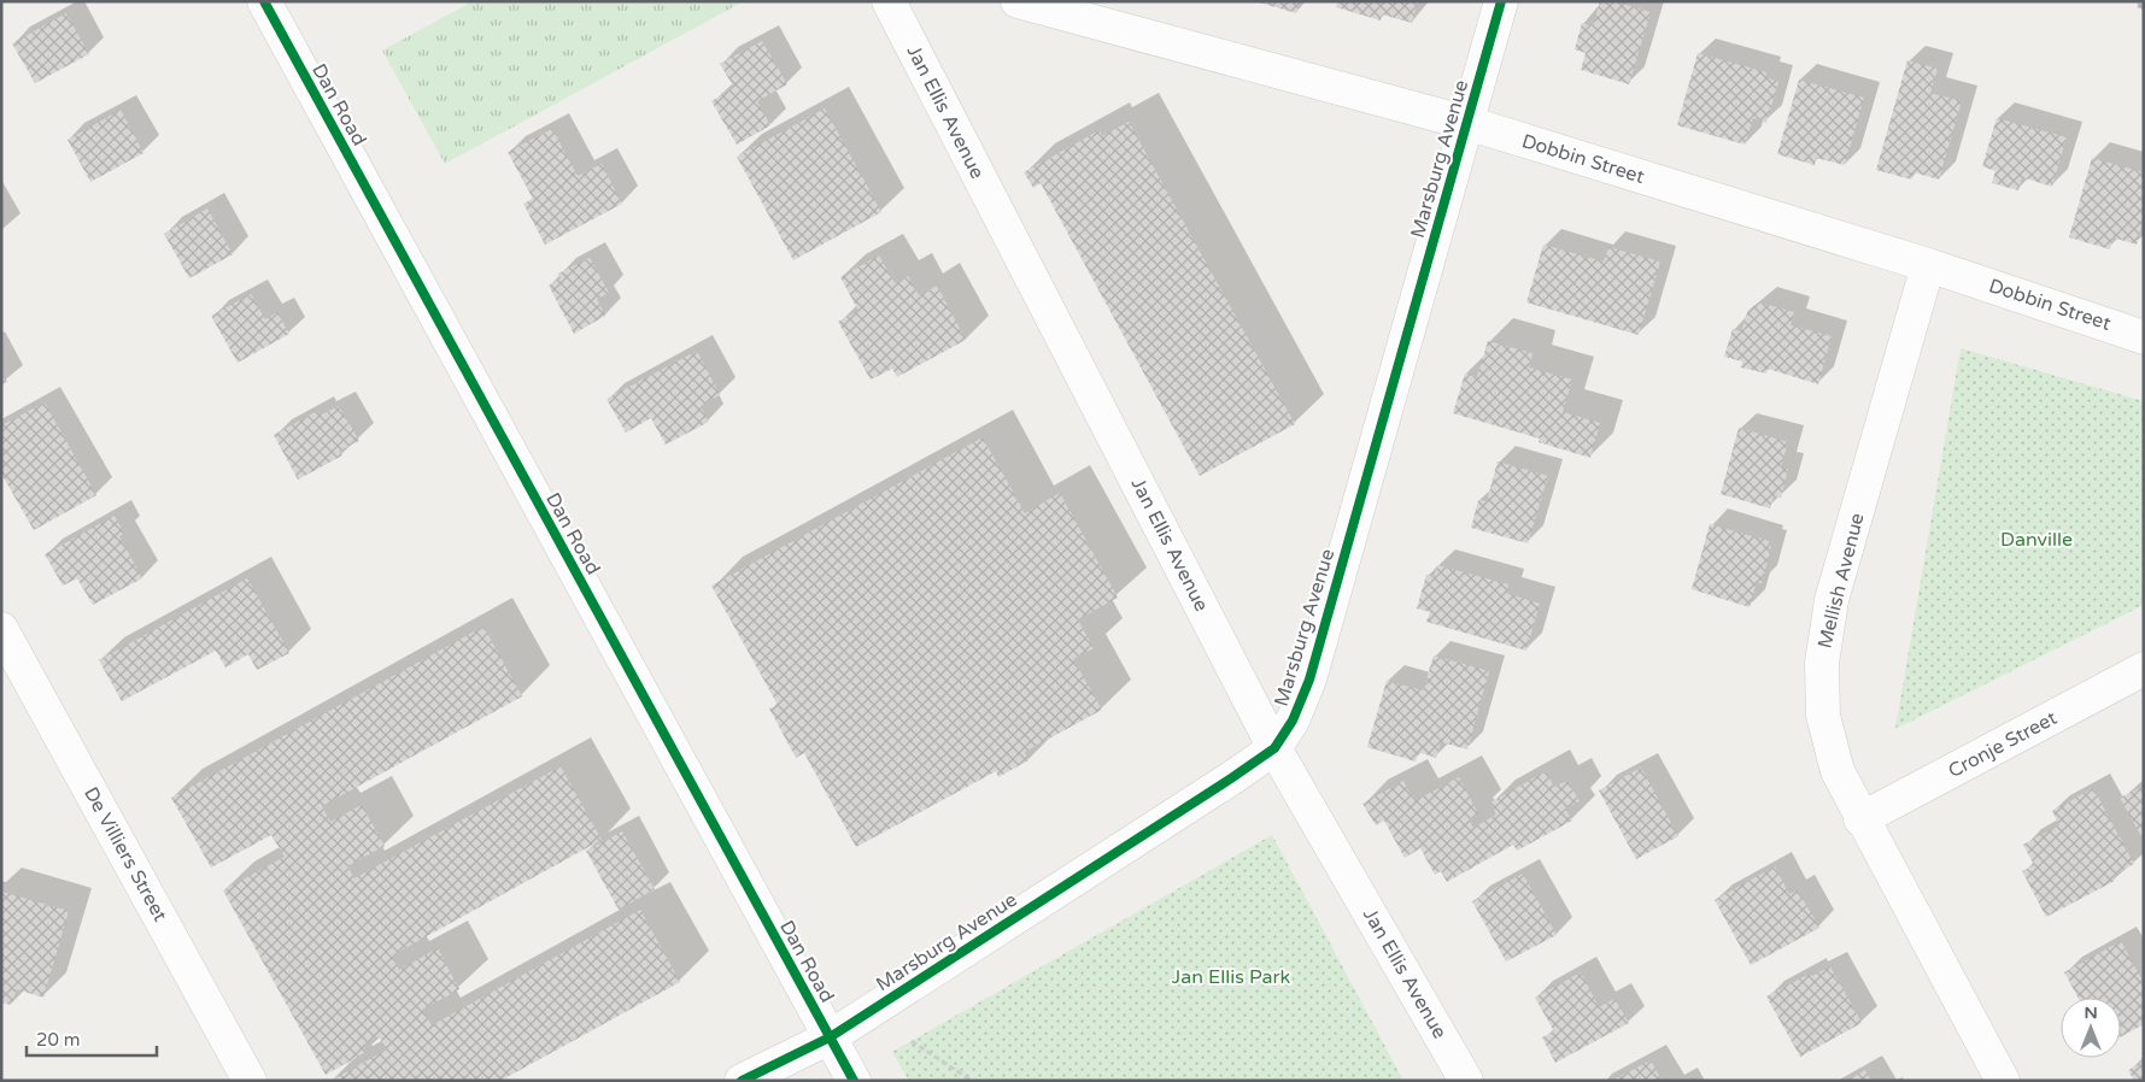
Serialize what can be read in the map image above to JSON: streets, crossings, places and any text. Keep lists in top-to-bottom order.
{
  "streets": {
    "street": [
      "Dan Road",
      "Jan Ellis Avenue",
      "Marsburg Avenue",
      "Dobbin Street",
      "Mellish Avenue",
      "Cronje Street",
      "De Villiers Street"
    ]
  },
  "crossings": [
    ["Dan Road", "Marsburg Avenue"],
    ["Jan Ellis Avenue", "Marsburg Avenue"],
    ["Marsburg Avenue", "Dobbin Street"],
    ["Dobbin Street", "Mellish Avenue"],
    ["Mellish Avenue", "Cronje Street"]
  ],
  "parks": ["Danville", "Jan Ellis Park"],
  "scale_bar": "20 m",
  "north": "top"
}
